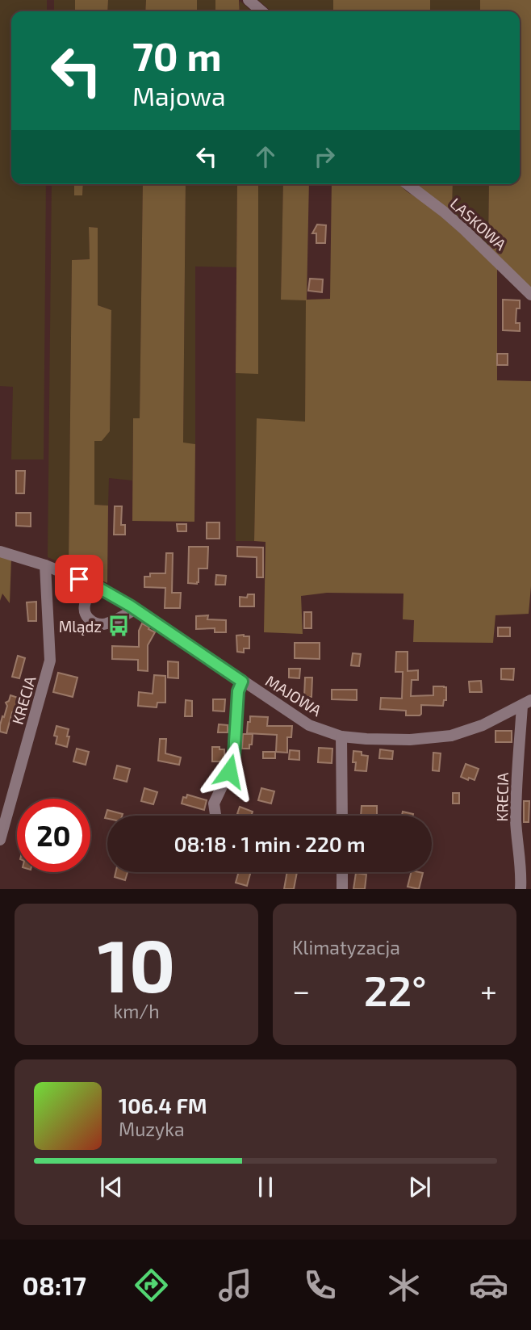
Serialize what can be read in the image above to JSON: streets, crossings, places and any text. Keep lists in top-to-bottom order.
{
  "streets": {
    "street": ["LASKOWA", "MAJOWA", "KRECIA"]
  },
  "crossings": [
    ["MAJOWA", "KRECIA"]
  ],
  "places": {
    "bus stop": ["Mlądz"]
  },
  "page": {
    "turn": ["70 m", "Majowa"],
    "limit": "20",
    "trip": "08:18 · 1 min · 220 m",
    "tile": [
      ["10", "km/h"],
      "Klimatyzacja"
    ],
    "heat": ["−", "22°", "+"],
    "song": ["106.4 FM", "Muzyka"],
    "tabs": "08:17"
  }
}
